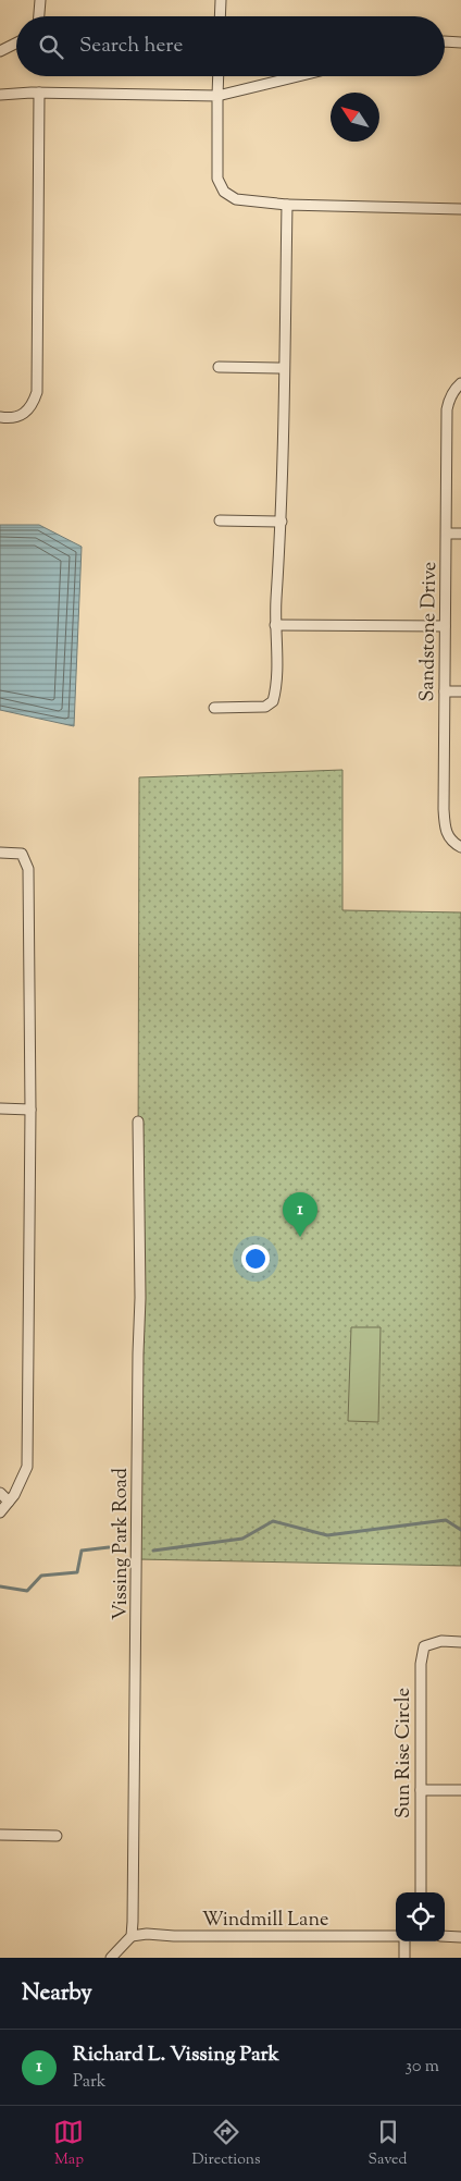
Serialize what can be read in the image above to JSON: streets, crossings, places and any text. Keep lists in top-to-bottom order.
{
  "streets": {
    "street": [
      "Sandstone Drive",
      "Vissing Park Road",
      "Sun Rise Circle",
      "Windmill Lane"
    ]
  },
  "crossings": [
    ["Vissing Park Road", "Windmill Lane"]
  ],
  "north": "top left",
  "page": {
    "search": "Search here",
    "pins": "1",
    "heading": "Nearby",
    "list": [
      {
        "mark": "1",
        "name": "Richard L. Vissing Park",
        "note": "Park",
        "value": "30 m"
      }
    ],
    "nav": ["Map", "Directions", "Saved"]
  }
}
